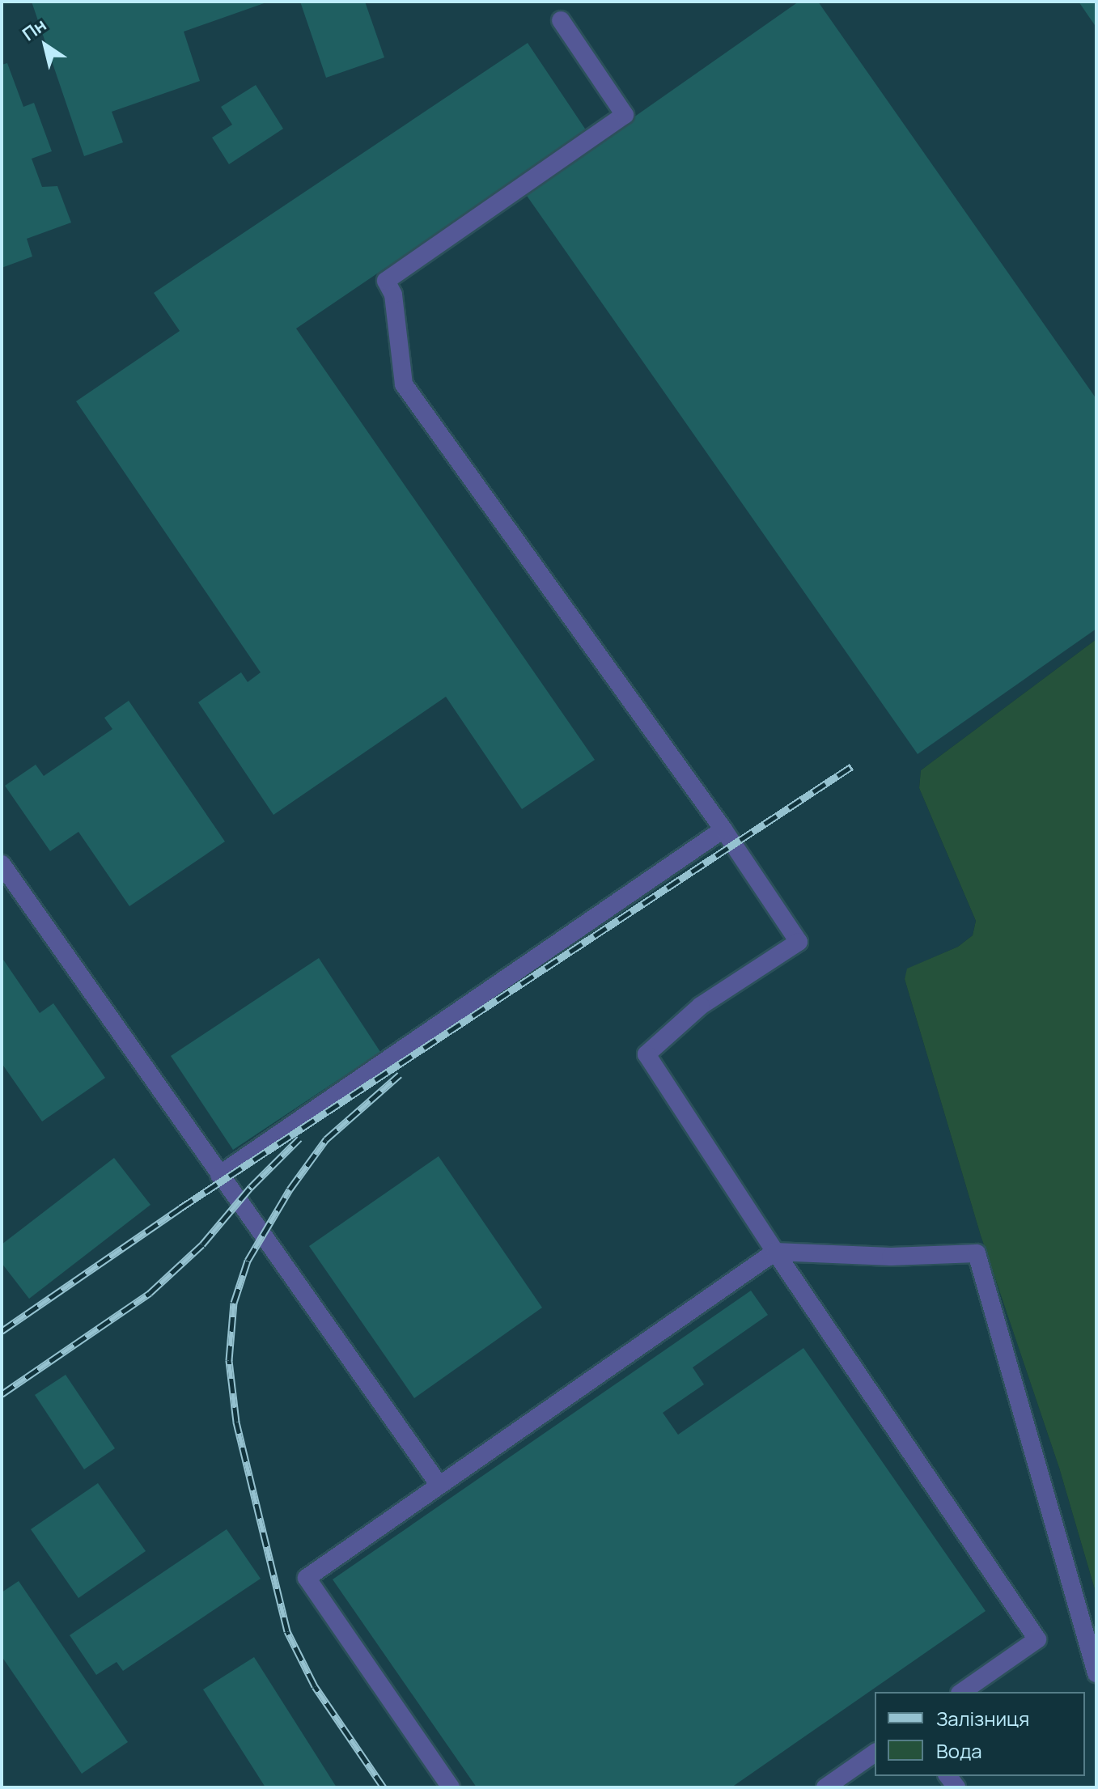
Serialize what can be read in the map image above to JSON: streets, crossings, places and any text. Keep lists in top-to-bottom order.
{
  "legend": ["Залізниця", "Вода"],
  "north": "top left"
}
